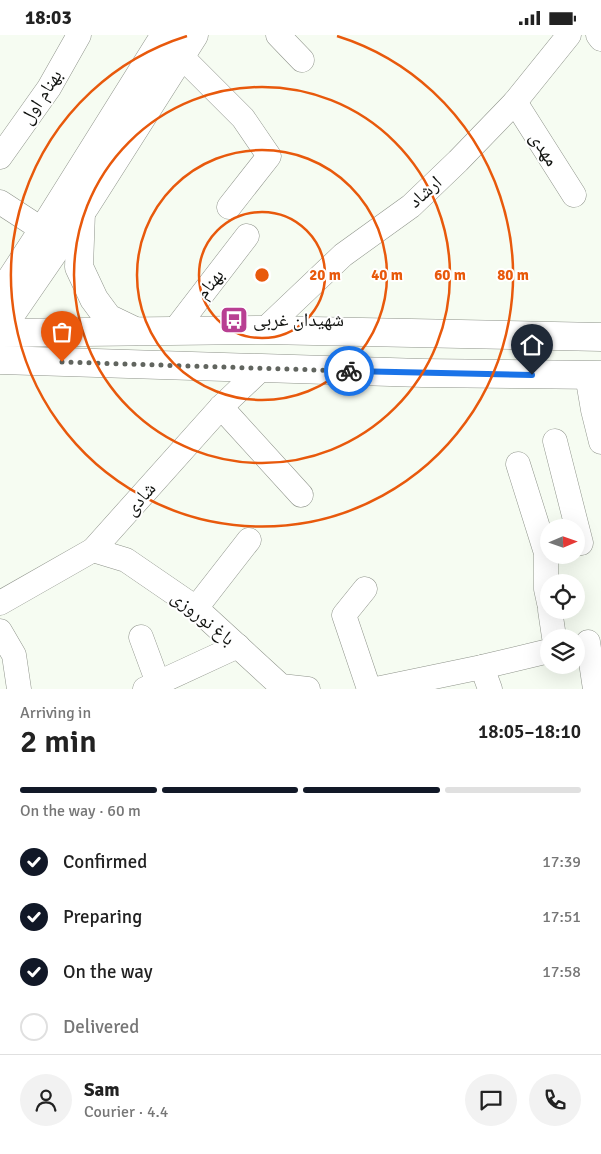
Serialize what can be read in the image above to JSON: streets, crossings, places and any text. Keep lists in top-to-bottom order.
{
  "streets": {
    "street": [
      "بهنام اول",
      "مهدی",
      "ارشاد",
      "بهنام",
      "شادی",
      "باغ نوروزی"
    ]
  },
  "crossings": [
    ["مهدی", "ارشاد"],
    ["شادی", "باغ نوروزی"]
  ],
  "places": {
    "bus stop": ["شهیدان غربی"]
  },
  "north": "right",
  "page": {
    "status": "18:03",
    "heading": ["2 min", "Arriving in", "18:05–18:10"],
    "panel": ["Sam", "Courier · 4.4"],
    "bar": "On the way · 60 m",
    "list": [
      ["Confirmed", "17:39"],
      ["Preparing", "17:51"],
      ["On the way", "17:58"],
      "Delivered"
    ]
  },
  "rings": [
    "20 m",
    "40 m",
    "60 m",
    "80 m"
  ]
}
